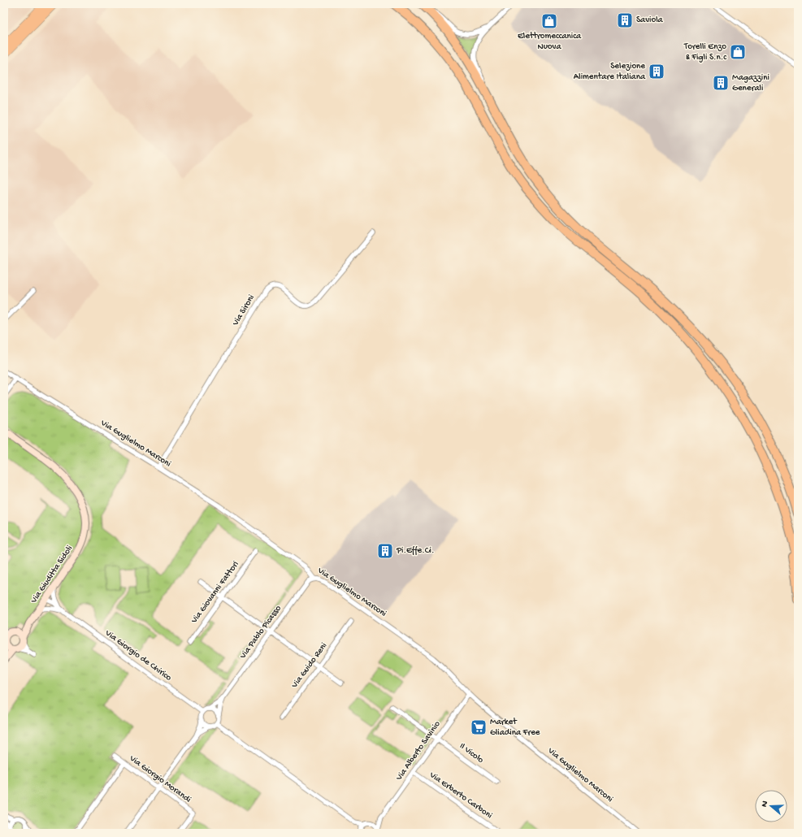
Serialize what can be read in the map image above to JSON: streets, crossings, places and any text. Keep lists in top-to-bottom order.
{
  "streets": {
    "street": [
      "Via Sironi",
      "Via Guglielmo Marconi",
      "Via Giuditta Sidoli",
      "Via Giovanni Fattori",
      "Via Pablo Picasso",
      "Via Giorgio de Chirico",
      "Via Guido Reni",
      "Via Alberto Savinio",
      "Il Vicolo",
      "Via Giorgio Morandi",
      "Via Erberto Carboni"
    ]
  },
  "crossings": [
    ["Via Sironi", "Via Guglielmo Marconi"],
    ["Via Guglielmo Marconi", "Via Pablo Picasso"],
    ["Via Guglielmo Marconi", "Via Alberto Savinio"],
    ["Via Giuditta Sidoli", "Via Giorgio de Chirico"],
    ["Via Pablo Picasso", "Via Giorgio de Chirico"],
    ["Via Alberto Savinio", "Il Vicolo"],
    ["Via Alberto Savinio", "Via Erberto Carboni"]
  ],
  "places": {
    "building": [
      "Saviola",
      "Selezione Alimentare Italiana",
      "Magazzini Generali",
      "Pi.Effe.Ci."
    ],
    "shop": ["Elettromeccanica Nuova", "Torelli Enzo & Figli S.n.c"],
    "supermarket": ["Market Gliadina Free"]
  },
  "north": "left"
}
